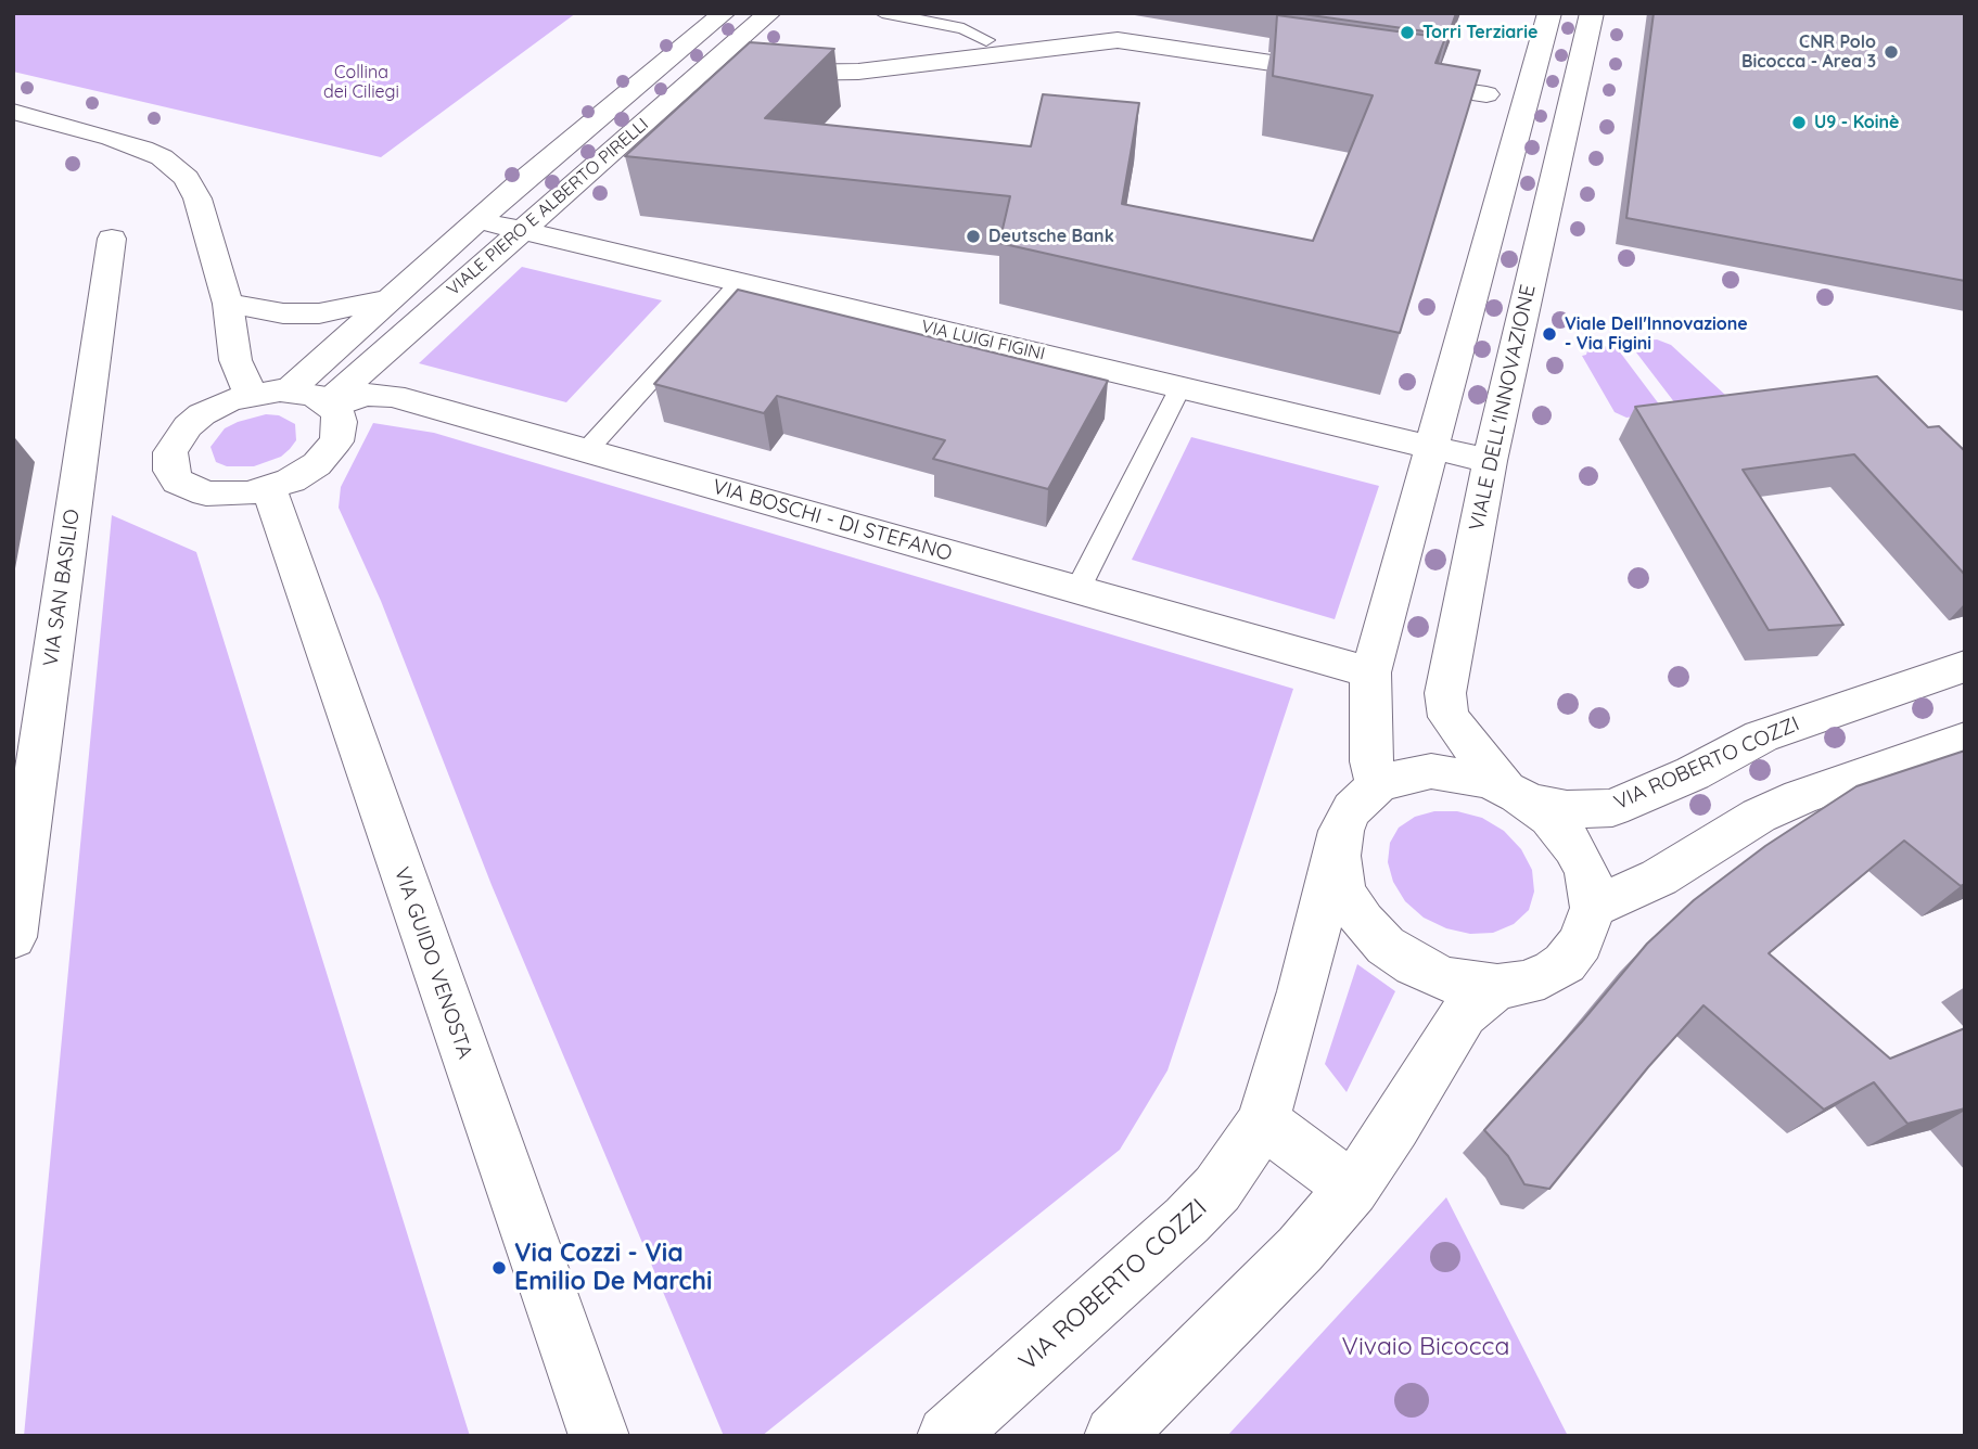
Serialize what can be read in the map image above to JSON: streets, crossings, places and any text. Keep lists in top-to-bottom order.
{
  "streets": {
    "street": [
      "VIALE PIERO E ALBERTO PIRELLI",
      "VIA LUIGI FIGINI",
      "VIALE DELL'INNOVAZIONE",
      "VIA BOSCHI - DI STEFANO",
      "VIA SAN BASILIO",
      "VIA ROBERTO COZZI",
      "VIA GUIDO VENOSTA"
    ]
  },
  "crossings": [
    ["VIALE PIERO E ALBERTO PIRELLI", "VIA LUIGI FIGINI"],
    ["VIALE PIERO E ALBERTO PIRELLI", "VIA BOSCHI - DI STEFANO"],
    ["VIALE PIERO E ALBERTO PIRELLI", "VIA GUIDO VENOSTA"],
    ["VIA LUIGI FIGINI", "VIALE DELL'INNOVAZIONE"],
    ["VIALE DELL'INNOVAZIONE", "VIA ROBERTO COZZI"],
    ["VIA BOSCHI - DI STEFANO", "VIA GUIDO VENOSTA"]
  ],
  "parks": ["Collina dei Ciliegi", "Vivaio Bicocca"],
  "places": [
    "Torri Terziarie",
    "CNR Polo Bicocca - Area 3",
    "U9 - Koinè",
    "Deutsche Bank",
    "Viale Dell'Innovazione - Via Figini",
    "Via Cozzi - Via Emilio De Marchi"
  ]
}
